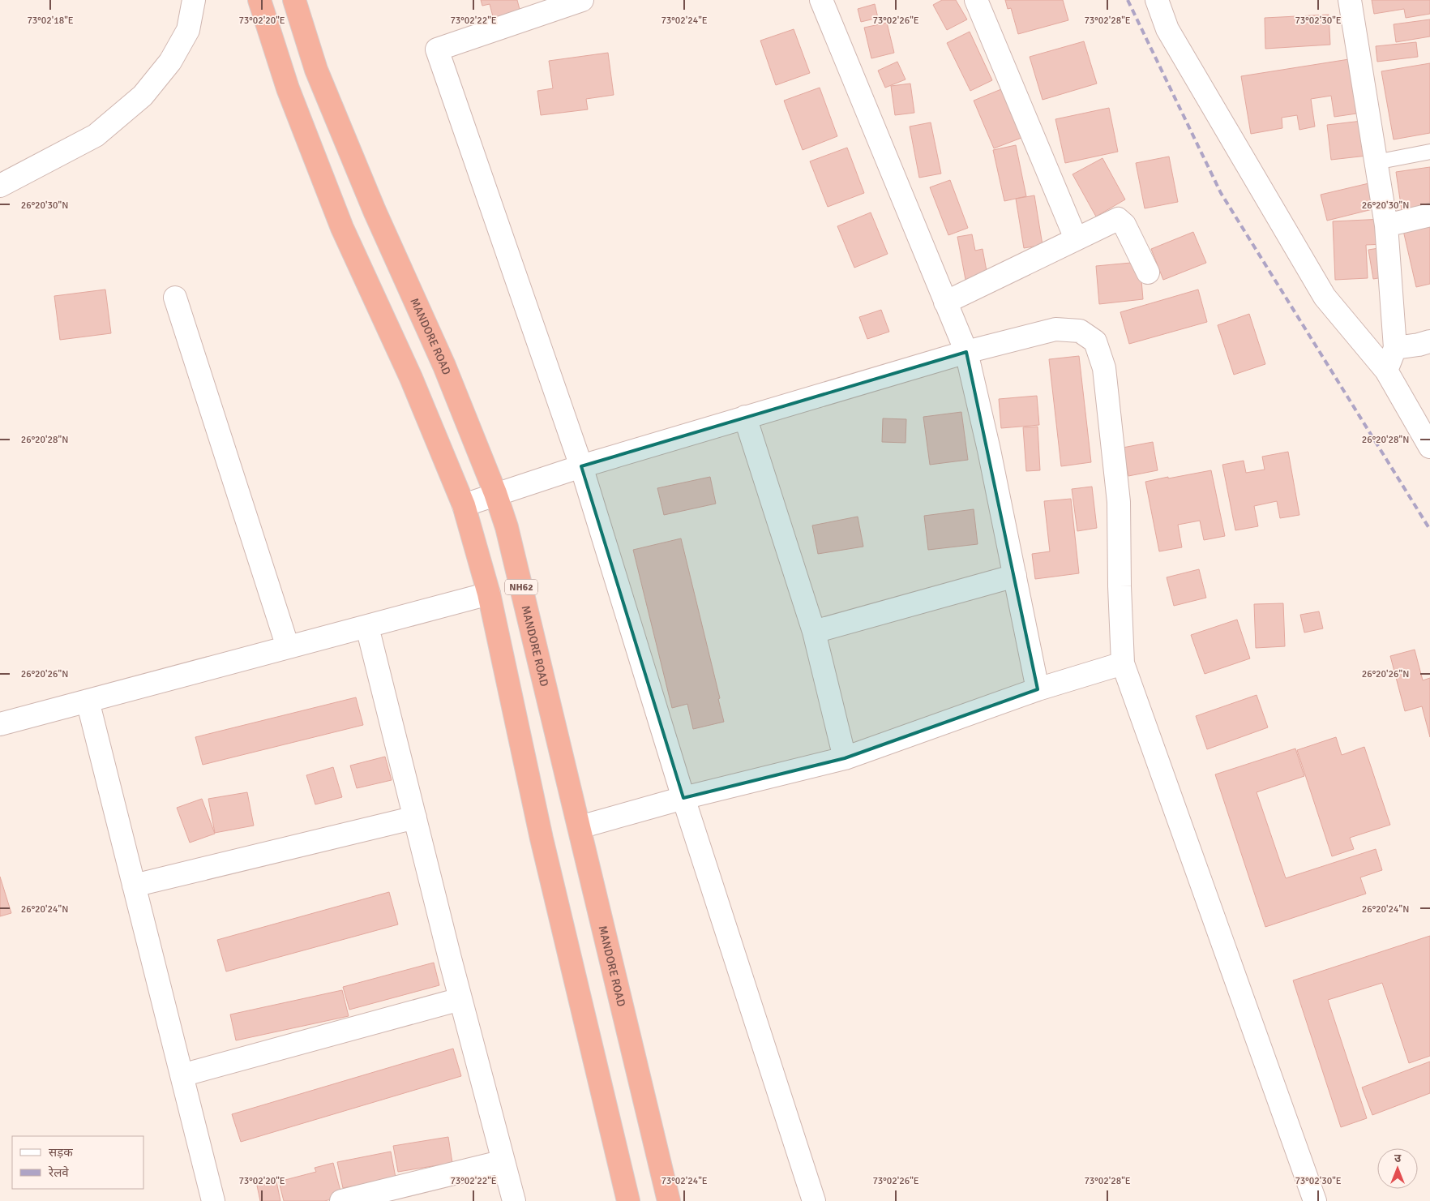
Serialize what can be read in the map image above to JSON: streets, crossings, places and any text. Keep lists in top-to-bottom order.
{
  "streets": {
    "highway": ["MANDORE ROAD", "NH62"]
  },
  "legend": ["सड़क", "रेलवे"],
  "north": "top",
  "coordinates": [
    "73°02'18\"E",
    "73°02'20\"E",
    "73°02'22\"E",
    "73°02'24\"E",
    "73°02'26\"E",
    "73°02'28\"E",
    "73°02'30\"E",
    "26°20'30\"N",
    "26°20'28\"N",
    "26°20'26\"N",
    "26°20'24\"N"
  ]
}
